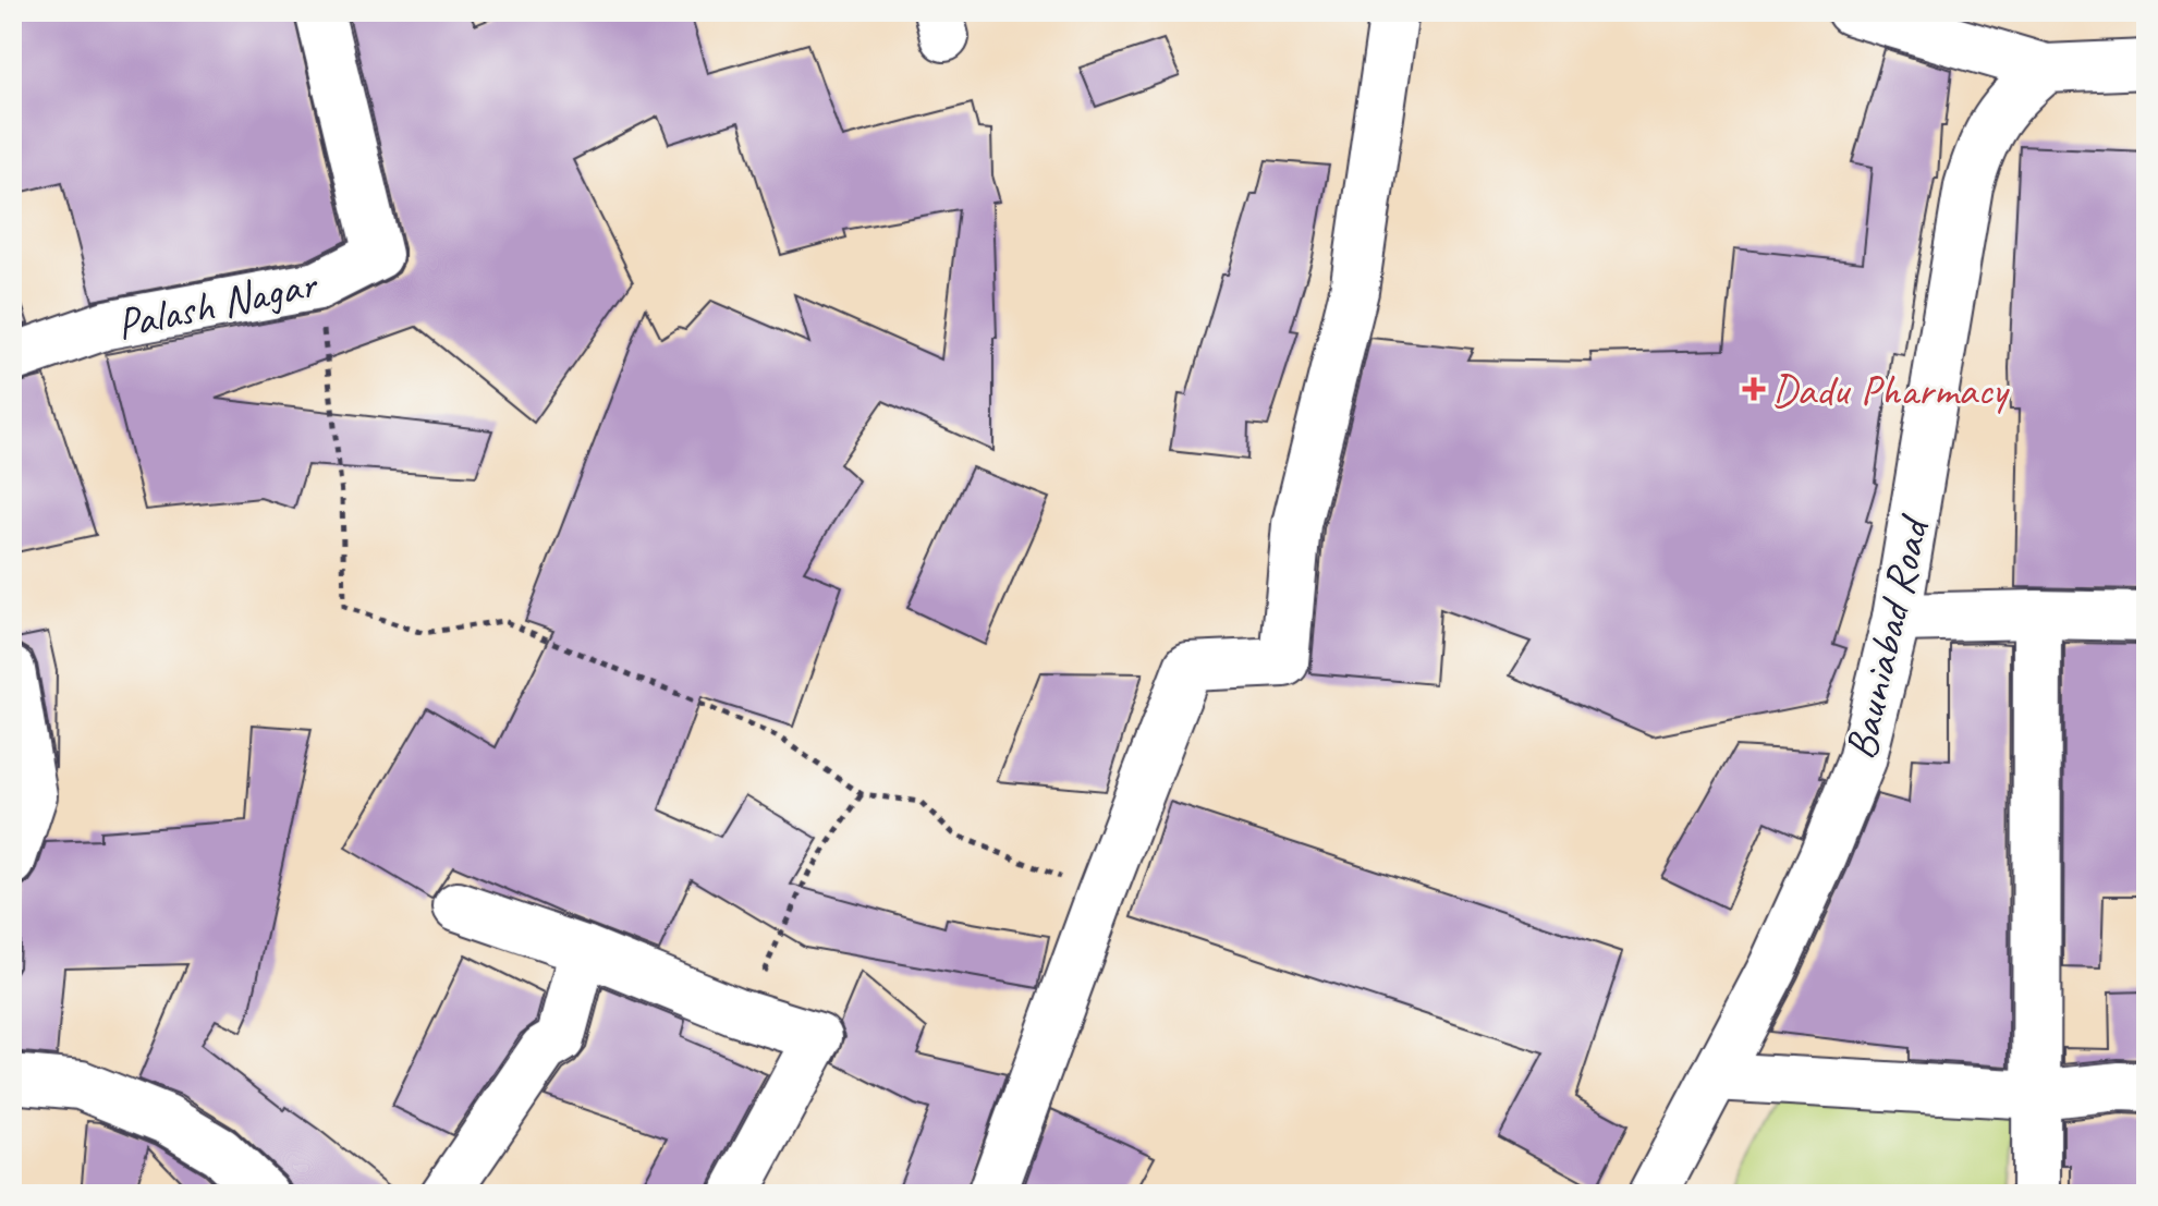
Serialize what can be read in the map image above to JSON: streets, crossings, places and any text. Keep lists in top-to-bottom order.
{
  "streets": {
    "street": ["Palash Nagar", "Bauniabad Road"]
  },
  "places": {
    "health": ["Dadu Pharmacy"]
  }
}
